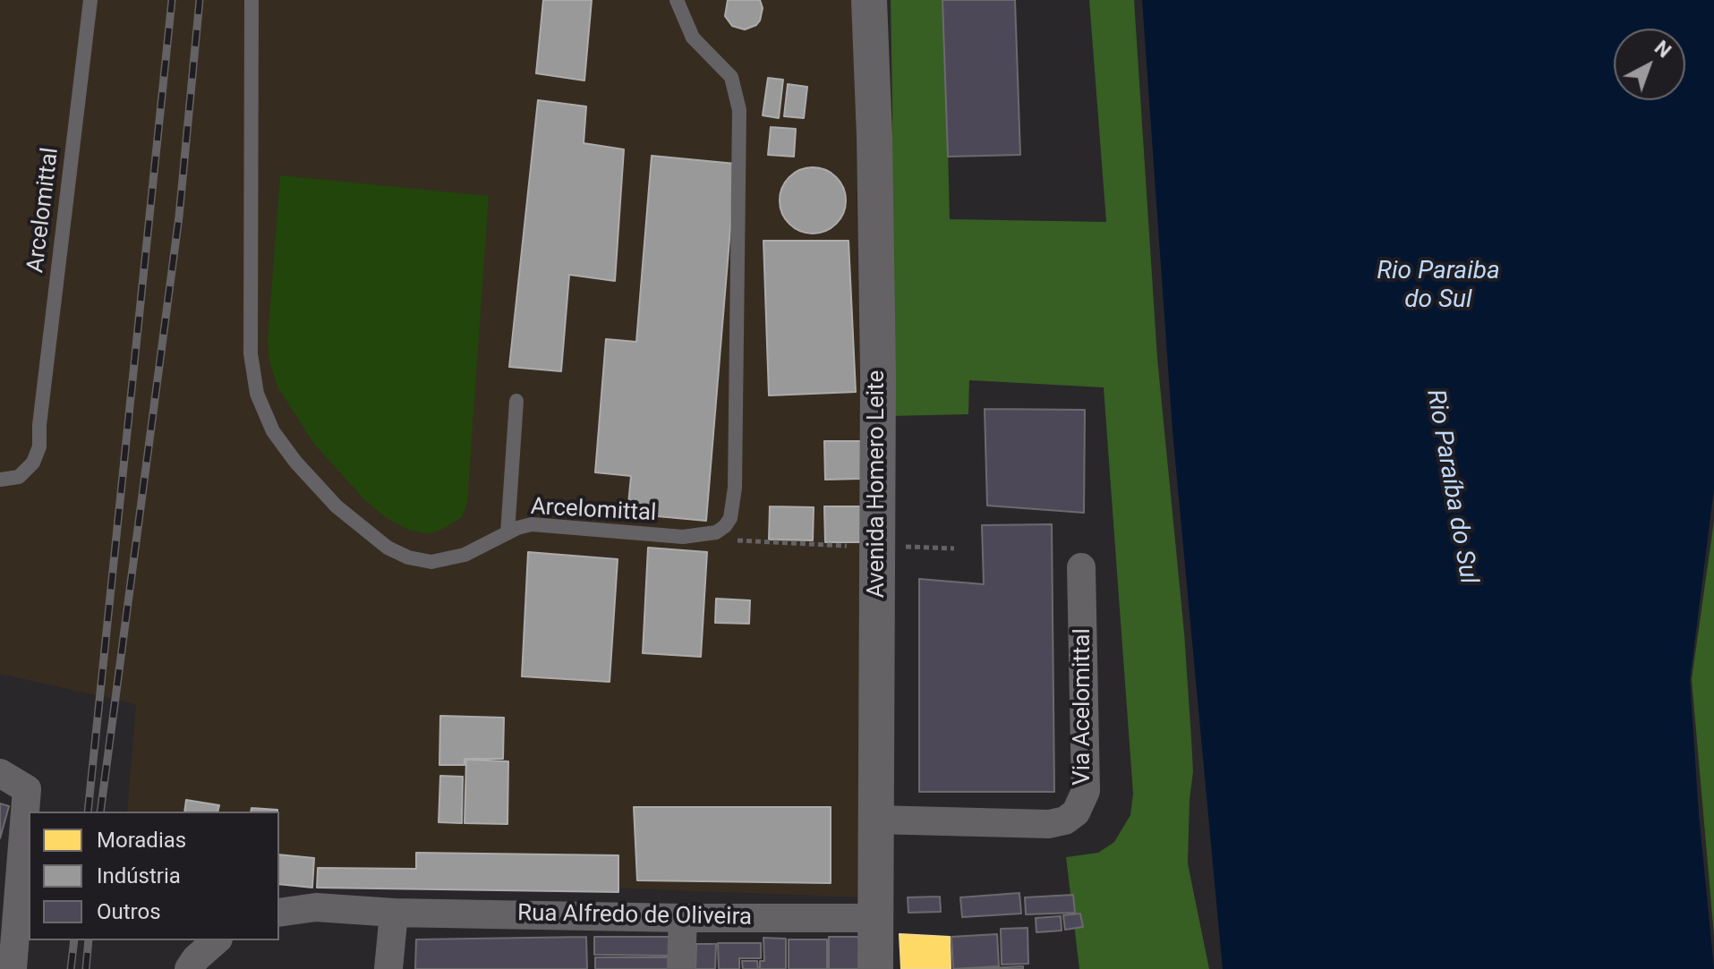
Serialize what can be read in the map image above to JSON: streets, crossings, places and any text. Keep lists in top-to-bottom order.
{
  "streets": {
    "street": ["Avenida Homero Leite", "Via Acelomittal", "Rua Alfredo de Oliveira"],
    "lane": ["Arcelomittal"]
  },
  "crossings": [
    ["Avenida Homero Leite", "Via Acelomittal"],
    ["Avenida Homero Leite", "Rua Alfredo de Oliveira"]
  ],
  "water": ["Rio Paraiba do Sul", "Rio Paraíba do Sul"],
  "legend": ["Moradias", "Indústria", "Outros"],
  "north": "top right"
}
